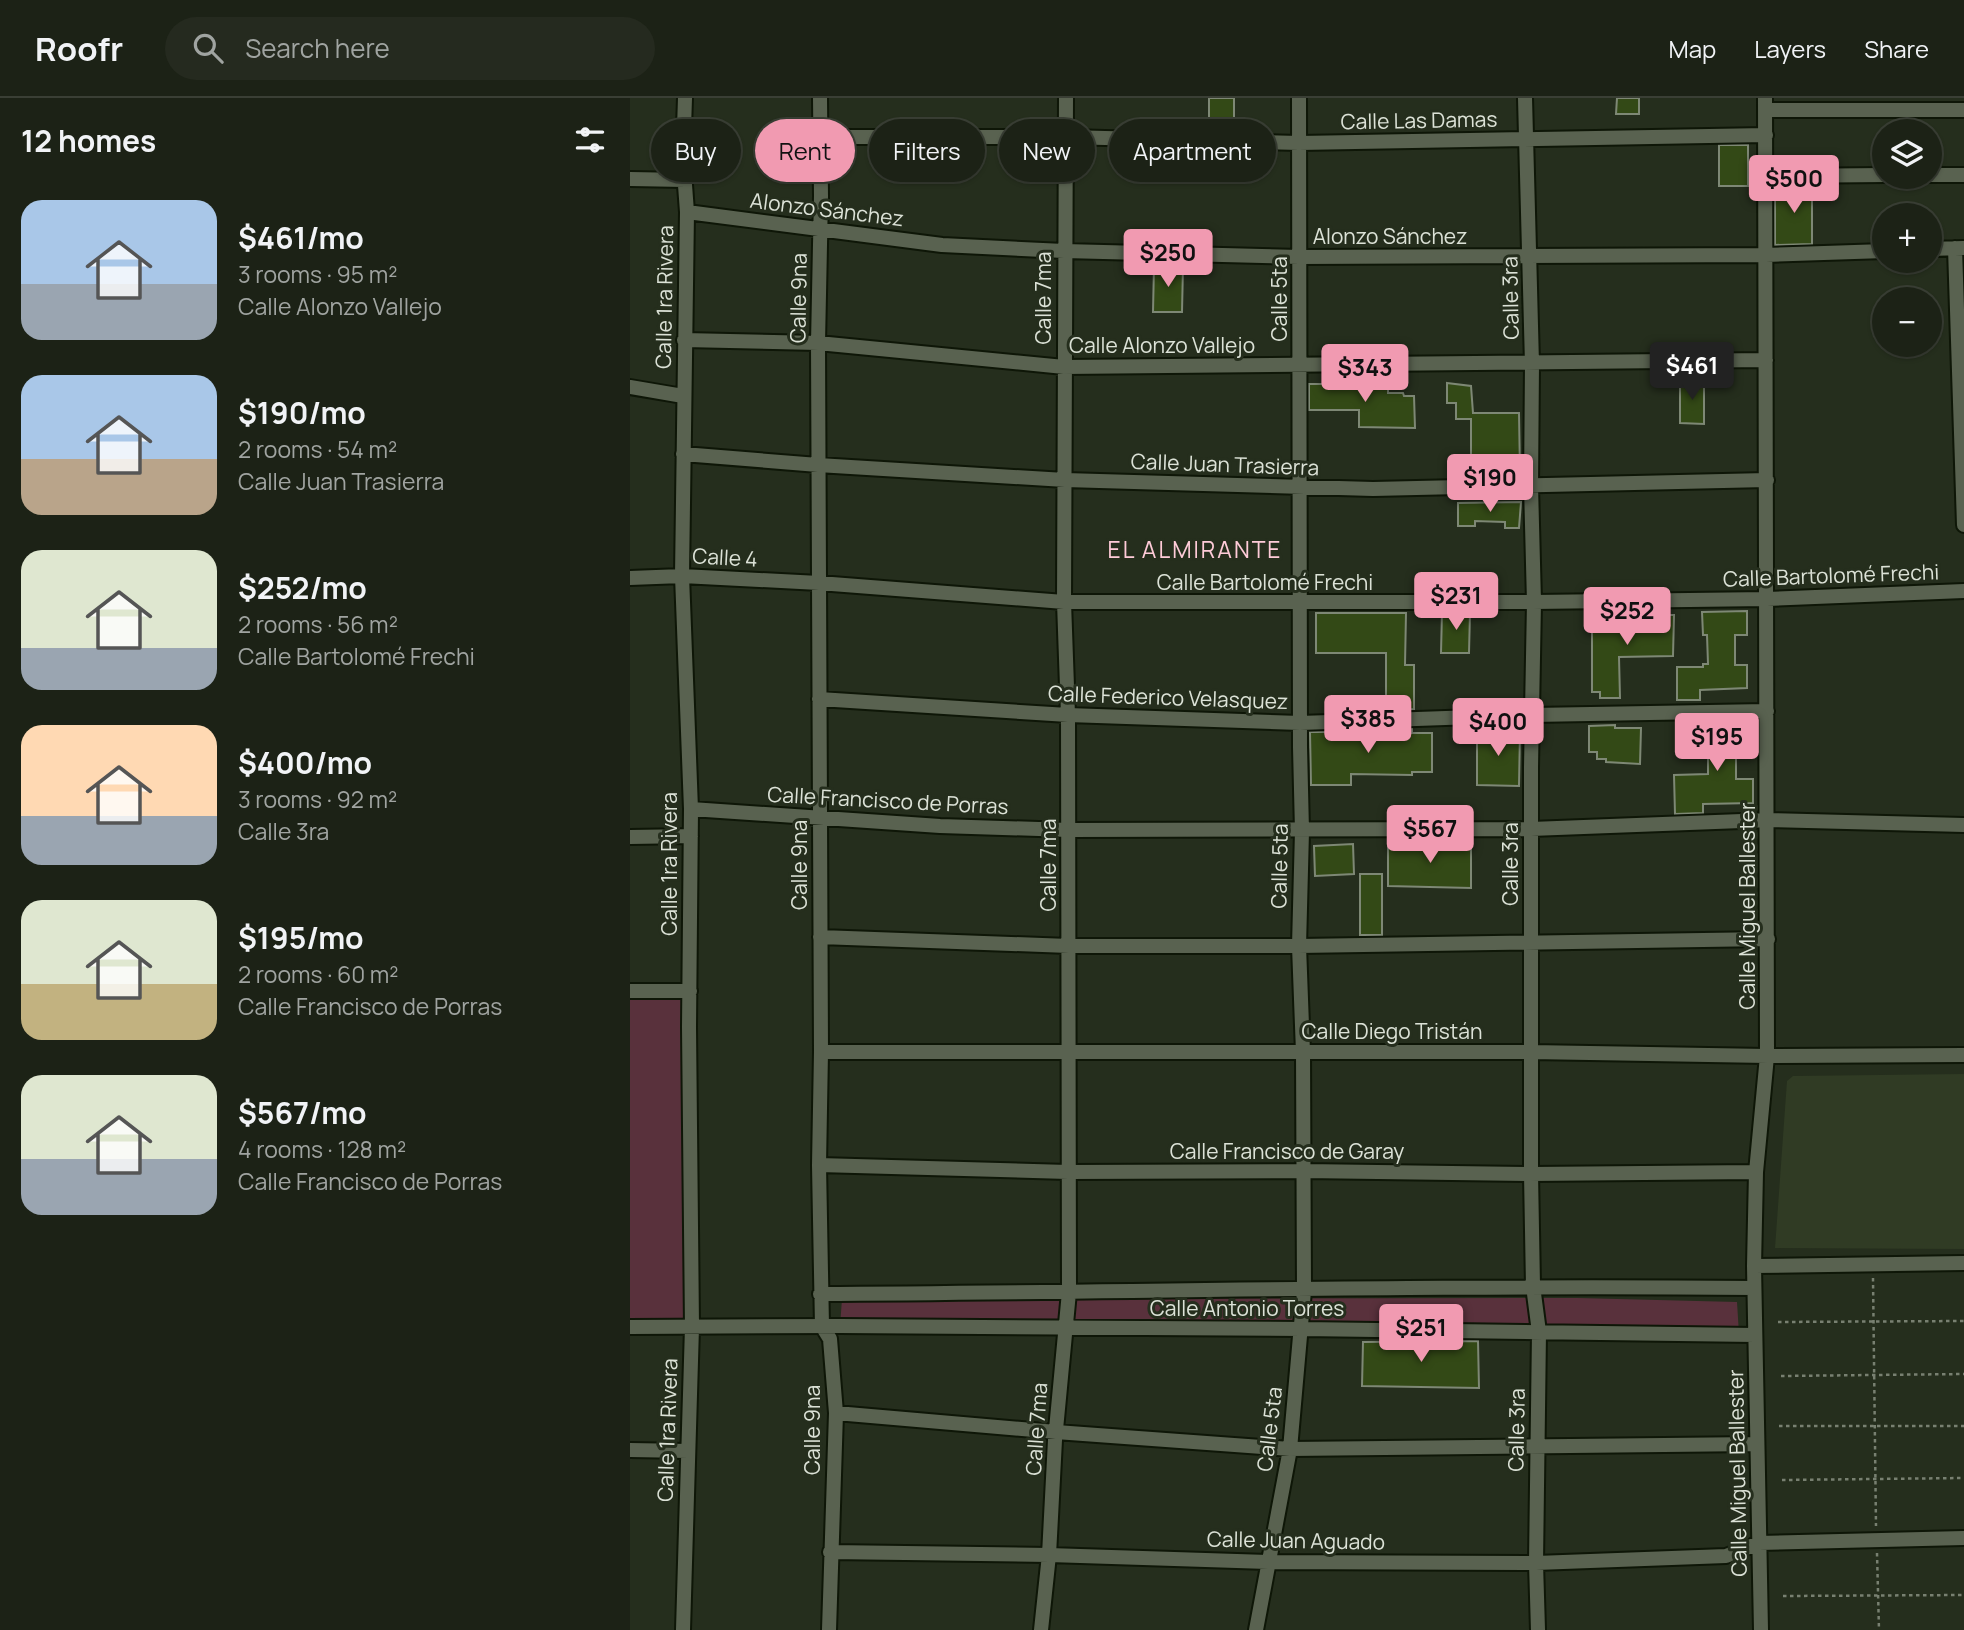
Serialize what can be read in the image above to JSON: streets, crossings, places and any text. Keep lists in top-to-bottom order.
{
  "streets": {
    "street": [
      "Calle Las Damas",
      "Alonzo Sánchez",
      "Calle 1ra Rivera",
      "Calle 9na",
      "Calle 7ma",
      "Calle 3ra",
      "Calle 5ta",
      "Calle Alonzo Vallejo",
      "Calle Juan Trasierra",
      "Calle 4",
      "Calle Bartolomé Frechi",
      "Calle Federico Velasquez",
      "Calle Francisco de Porras",
      "Calle Miguel Ballester",
      "Calle Diego Tristán",
      "Calle Francisco de Garay",
      "Calle Antonio Torres",
      "Calle Juan Aguado"
    ]
  },
  "crossings": [
    ["Calle Las Damas", "Calle 3ra"],
    ["Calle Las Damas", "Calle 5ta"],
    ["Calle Las Damas", "Calle Miguel Ballester"],
    ["Alonzo Sánchez", "Calle 1ra Rivera"],
    ["Alonzo Sánchez", "Calle 9na"],
    ["Alonzo Sánchez", "Calle 7ma"],
    ["Alonzo Sánchez", "Calle 3ra"],
    ["Alonzo Sánchez", "Calle 5ta"],
    ["Alonzo Sánchez", "Calle Miguel Ballester"],
    ["Calle 1ra Rivera", "Calle Alonzo Vallejo"],
    ["Calle 1ra Rivera", "Calle Juan Trasierra"],
    ["Calle 1ra Rivera", "Calle 4"],
    ["Calle 1ra Rivera", "Calle Francisco de Porras"],
    ["Calle 1ra Rivera", "Calle Antonio Torres"],
    ["Calle 9na", "Calle Alonzo Vallejo"],
    ["Calle 9na", "Calle Juan Trasierra"],
    ["Calle 9na", "Calle 4"],
    ["Calle 9na", "Calle Bartolomé Frechi"],
    ["Calle 9na", "Calle Federico Velasquez"],
    ["Calle 9na", "Calle Francisco de Porras"],
    ["Calle 9na", "Calle Diego Tristán"],
    ["Calle 9na", "Calle Francisco de Garay"],
    ["Calle 9na", "Calle Antonio Torres"],
    ["Calle 9na", "Calle Juan Aguado"],
    ["Calle 7ma", "Calle Alonzo Vallejo"],
    ["Calle 7ma", "Calle Juan Trasierra"],
    ["Calle 7ma", "Calle Bartolomé Frechi"],
    ["Calle 7ma", "Calle Federico Velasquez"],
    ["Calle 7ma", "Calle Francisco de Porras"],
    ["Calle 7ma", "Calle Diego Tristán"],
    ["Calle 7ma", "Calle Francisco de Garay"],
    ["Calle 7ma", "Calle Antonio Torres"],
    ["Calle 7ma", "Calle Juan Aguado"],
    ["Calle 3ra", "Calle Alonzo Vallejo"],
    ["Calle 3ra", "Calle Juan Trasierra"],
    ["Calle 3ra", "Calle Bartolomé Frechi"],
    ["Calle 3ra", "Calle Federico Velasquez"],
    ["Calle 3ra", "Calle Francisco de Porras"],
    ["Calle 3ra", "Calle Diego Tristán"],
    ["Calle 3ra", "Calle Francisco de Garay"],
    ["Calle 3ra", "Calle Antonio Torres"],
    ["Calle 3ra", "Calle Juan Aguado"],
    ["Calle 5ta", "Calle Alonzo Vallejo"],
    ["Calle 5ta", "Calle Juan Trasierra"],
    ["Calle 5ta", "Calle Bartolomé Frechi"],
    ["Calle 5ta", "Calle Federico Velasquez"],
    ["Calle 5ta", "Calle Francisco de Porras"],
    ["Calle 5ta", "Calle Diego Tristán"],
    ["Calle 5ta", "Calle Francisco de Garay"],
    ["Calle 5ta", "Calle Antonio Torres"],
    ["Calle 5ta", "Calle Juan Aguado"],
    ["Calle Alonzo Vallejo", "Calle Miguel Ballester"],
    ["Calle Juan Trasierra", "Calle Miguel Ballester"],
    ["Calle 4", "Calle Bartolomé Frechi"],
    ["Calle Bartolomé Frechi", "Calle Miguel Ballester"],
    ["Calle Federico Velasquez", "Calle Miguel Ballester"],
    ["Calle Francisco de Porras", "Calle Miguel Ballester"],
    ["Calle Miguel Ballester", "Calle Diego Tristán"],
    ["Calle Miguel Ballester", "Calle Francisco de Garay"],
    ["Calle Miguel Ballester", "Calle Antonio Torres"],
    ["Calle Miguel Ballester", "Calle Juan Aguado"]
  ],
  "districts": ["EL ALMIRANTE"],
  "page": {
    "header": "Roofr",
    "search": "Search here",
    "nav": ["Map", "Layers", "Share"],
    "heading": "12 homes",
    "map_buttons": ["+", "−"],
    "chip": [
      "Buy",
      "Rent",
      "Filters",
      "New",
      "Apartment"
    ],
    "price": [
      "$500",
      "$250",
      "$461",
      "$343",
      "$190",
      "$231",
      "$252",
      "$385",
      "$400",
      "$195",
      "$567",
      "$251"
    ],
    "list": [
      {
        "name": "$461/mo",
        "note": "3 rooms · 95 m² · Calle Alonzo Vallejo"
      },
      {
        "name": "$190/mo",
        "note": "2 rooms · 54 m² · Calle Juan Trasierra"
      },
      {
        "name": "$252/mo",
        "note": "2 rooms · 56 m² · Calle Bartolomé Frechi"
      },
      {
        "name": "$400/mo",
        "note": "3 rooms · 92 m² · Calle 3ra"
      },
      {
        "name": "$195/mo",
        "note": "2 rooms · 60 m² · Calle Francisco de Porras"
      },
      {
        "name": "$567/mo",
        "note": "4 rooms · 128 m² · Calle Francisco de Porras"
      }
    ]
  }
}
